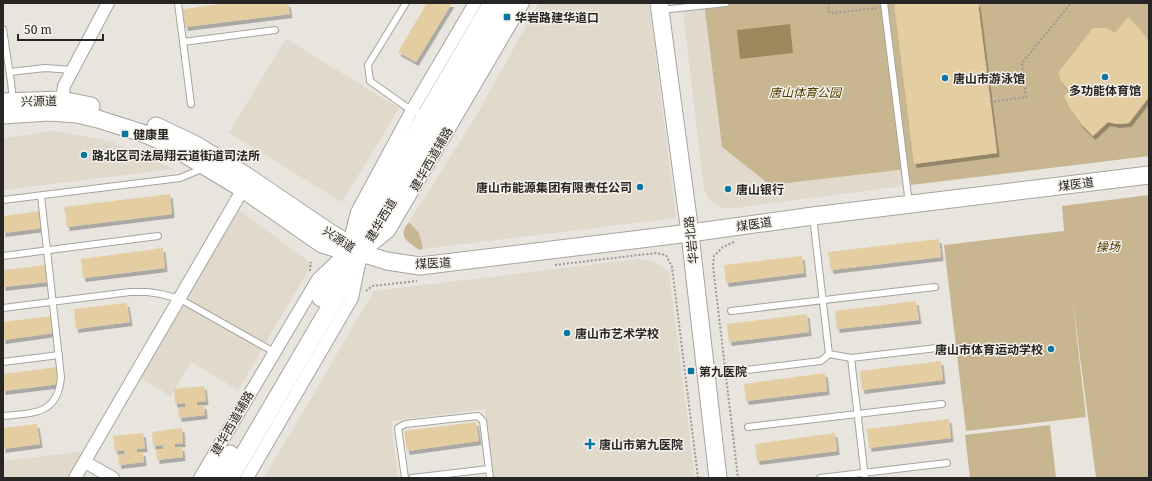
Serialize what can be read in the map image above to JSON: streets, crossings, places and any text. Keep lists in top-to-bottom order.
{
  "streets": {
    "main road": [
      "兴源道",
      "煤医道",
      "建华西道",
      "华岩北路"
    ],
    "street": ["建华西道辅路"]
  },
  "crossings": [
    ["兴源道", "建华西道辅路"],
    ["兴源道", "煤医道"],
    ["兴源道", "建华西道"],
    ["建华西道辅路", "煤医道"],
    ["建华西道辅路", "建华西道"],
    ["煤医道", "建华西道"],
    ["煤医道", "华岩北路"]
  ],
  "parks": ["唐山体育公园", "操场"],
  "places": {
    "transit": ["华岩路建华道口", "健康里", "第九医院"],
    "other": [
      "多功能体育馆",
      "唐山市游泳馆",
      "路北区司法局翔云道街道司法所",
      "唐山市能源集团有限责任公司",
      "唐山银行",
      "唐山市艺术学校",
      "唐山市体育运动学校"
    ],
    "health": ["唐山市第九医院"]
  },
  "scale_bar": "50 m"
}
